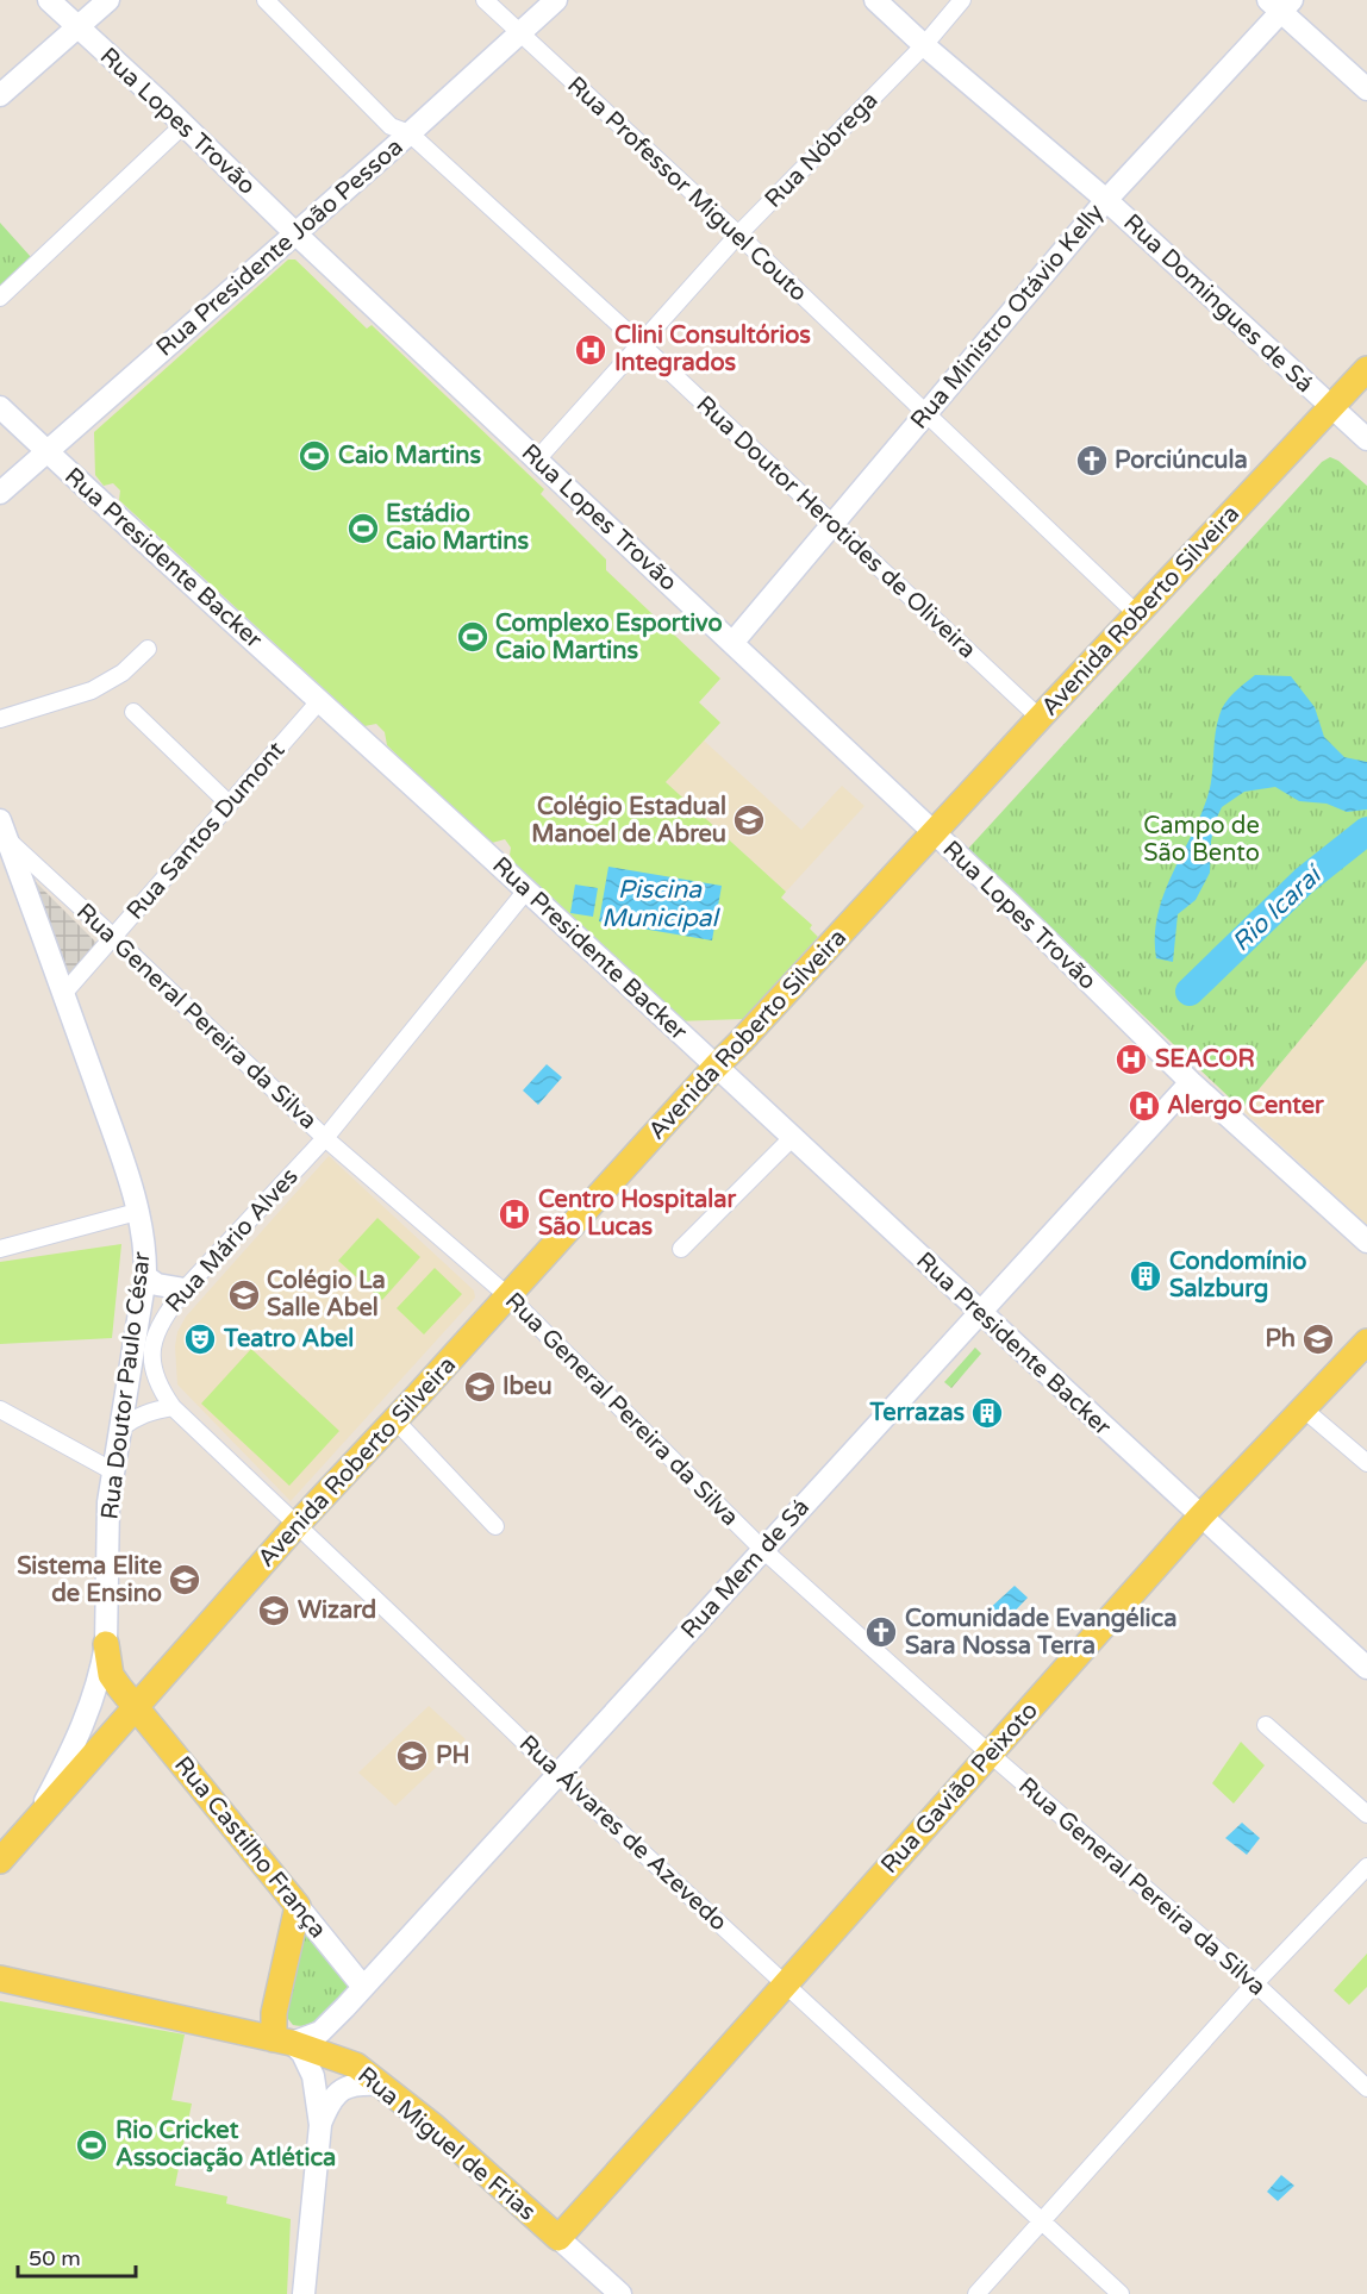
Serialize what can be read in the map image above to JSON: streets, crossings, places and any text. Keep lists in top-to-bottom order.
{
  "streets": {
    "main road": [
      "Avenida Roberto Silveira",
      "Rua Doutor Paulo César",
      "Rua Gavião Peixoto",
      "Rua Castilho França",
      "Rua Miguel de Frias"
    ],
    "street": [
      "Rua Lopes Trovão",
      "Rua Nóbrega",
      "Rua Professor Miguel Couto",
      "Rua Presidente João Pessoa",
      "Rua Domingues de Sá",
      "Rua Ministro Otávio Kelly",
      "Rua Doutor Herotides de Oliveira",
      "Rua Presidente Backer",
      "Rua Santos Dumont",
      "Rua General Pereira da Silva",
      "Rua Mário Alves",
      "Rua Mem de Sá",
      "Rua Álvares de Azevedo"
    ]
  },
  "crossings": [
    ["Rua Lopes Trovão", "Rua Nóbrega"],
    ["Rua Lopes Trovão", "Rua Presidente João Pessoa"],
    ["Rua Lopes Trovão", "Rua Ministro Otávio Kelly"],
    ["Rua Lopes Trovão", "Avenida Roberto Silveira"],
    ["Rua Lopes Trovão", "Rua Mem de Sá"],
    ["Rua Nóbrega", "Rua Professor Miguel Couto"],
    ["Rua Nóbrega", "Rua Domingues de Sá"],
    ["Rua Nóbrega", "Rua Doutor Herotides de Oliveira"],
    ["Rua Professor Miguel Couto", "Rua Presidente João Pessoa"],
    ["Rua Professor Miguel Couto", "Rua Ministro Otávio Kelly"],
    ["Rua Professor Miguel Couto", "Avenida Roberto Silveira"],
    ["Rua Presidente João Pessoa", "Rua Doutor Herotides de Oliveira"],
    ["Rua Presidente João Pessoa", "Rua Presidente Backer"],
    ["Rua Domingues de Sá", "Rua Ministro Otávio Kelly"],
    ["Rua Domingues de Sá", "Avenida Roberto Silveira"],
    ["Rua Ministro Otávio Kelly", "Rua Doutor Herotides de Oliveira"],
    ["Rua Doutor Herotides de Oliveira", "Avenida Roberto Silveira"],
    ["Rua Presidente Backer", "Avenida Roberto Silveira"],
    ["Rua Presidente Backer", "Rua Santos Dumont"],
    ["Rua Presidente Backer", "Rua Mário Alves"],
    ["Rua Presidente Backer", "Rua Mem de Sá"],
    ["Rua Presidente Backer", "Rua Gavião Peixoto"],
    ["Avenida Roberto Silveira", "Rua General Pereira da Silva"],
    ["Avenida Roberto Silveira", "Rua Doutor Paulo César"],
    ["Avenida Roberto Silveira", "Rua Álvares de Azevedo"],
    ["Avenida Roberto Silveira", "Rua Castilho França"],
    ["Rua Santos Dumont", "Rua General Pereira da Silva"],
    ["Rua Santos Dumont", "Rua Doutor Paulo César"],
    ["Rua General Pereira da Silva", "Rua Mário Alves"],
    ["Rua General Pereira da Silva", "Rua Doutor Paulo César"],
    ["Rua General Pereira da Silva", "Rua Mem de Sá"],
    ["Rua General Pereira da Silva", "Rua Gavião Peixoto"],
    ["Rua Mário Alves", "Rua Álvares de Azevedo"],
    ["Rua Doutor Paulo César", "Rua Castilho França"],
    ["Rua Mem de Sá", "Rua Álvares de Azevedo"],
    ["Rua Mem de Sá", "Rua Castilho França"],
    ["Rua Mem de Sá", "Rua Miguel de Frias"],
    ["Rua Gavião Peixoto", "Rua Álvares de Azevedo"],
    ["Rua Gavião Peixoto", "Rua Miguel de Frias"]
  ],
  "water": ["Piscina Municipal", "Rio Icaraí"],
  "parks": ["Campo de São Bento"],
  "places": {
    "hospital": [
      "Clini Consultórios Integrados",
      "SEACOR",
      "Alergo Center",
      "Centro Hospitalar São Lucas"
    ],
    "sports": [
      "Caio Martins",
      "Estádio Caio Martins",
      "Complexo Esportivo Caio Martins",
      "Rio Cricket Associação Atlética"
    ],
    "church": ["Porciúncula", "Comunidade Evangélica Sara Nossa Terra"],
    "school or university": [
      "Colégio Estadual Manoel de Abreu",
      "Colégio La Salle Abel",
      "Ph",
      "Ibeu",
      "Sistema Elite de Ensino",
      "Wizard",
      "PH"
    ],
    "building": ["Condomínio Salzburg", "Terrazas"],
    "theatre": ["Teatro Abel"]
  },
  "scale_bar": "50 m"
}
